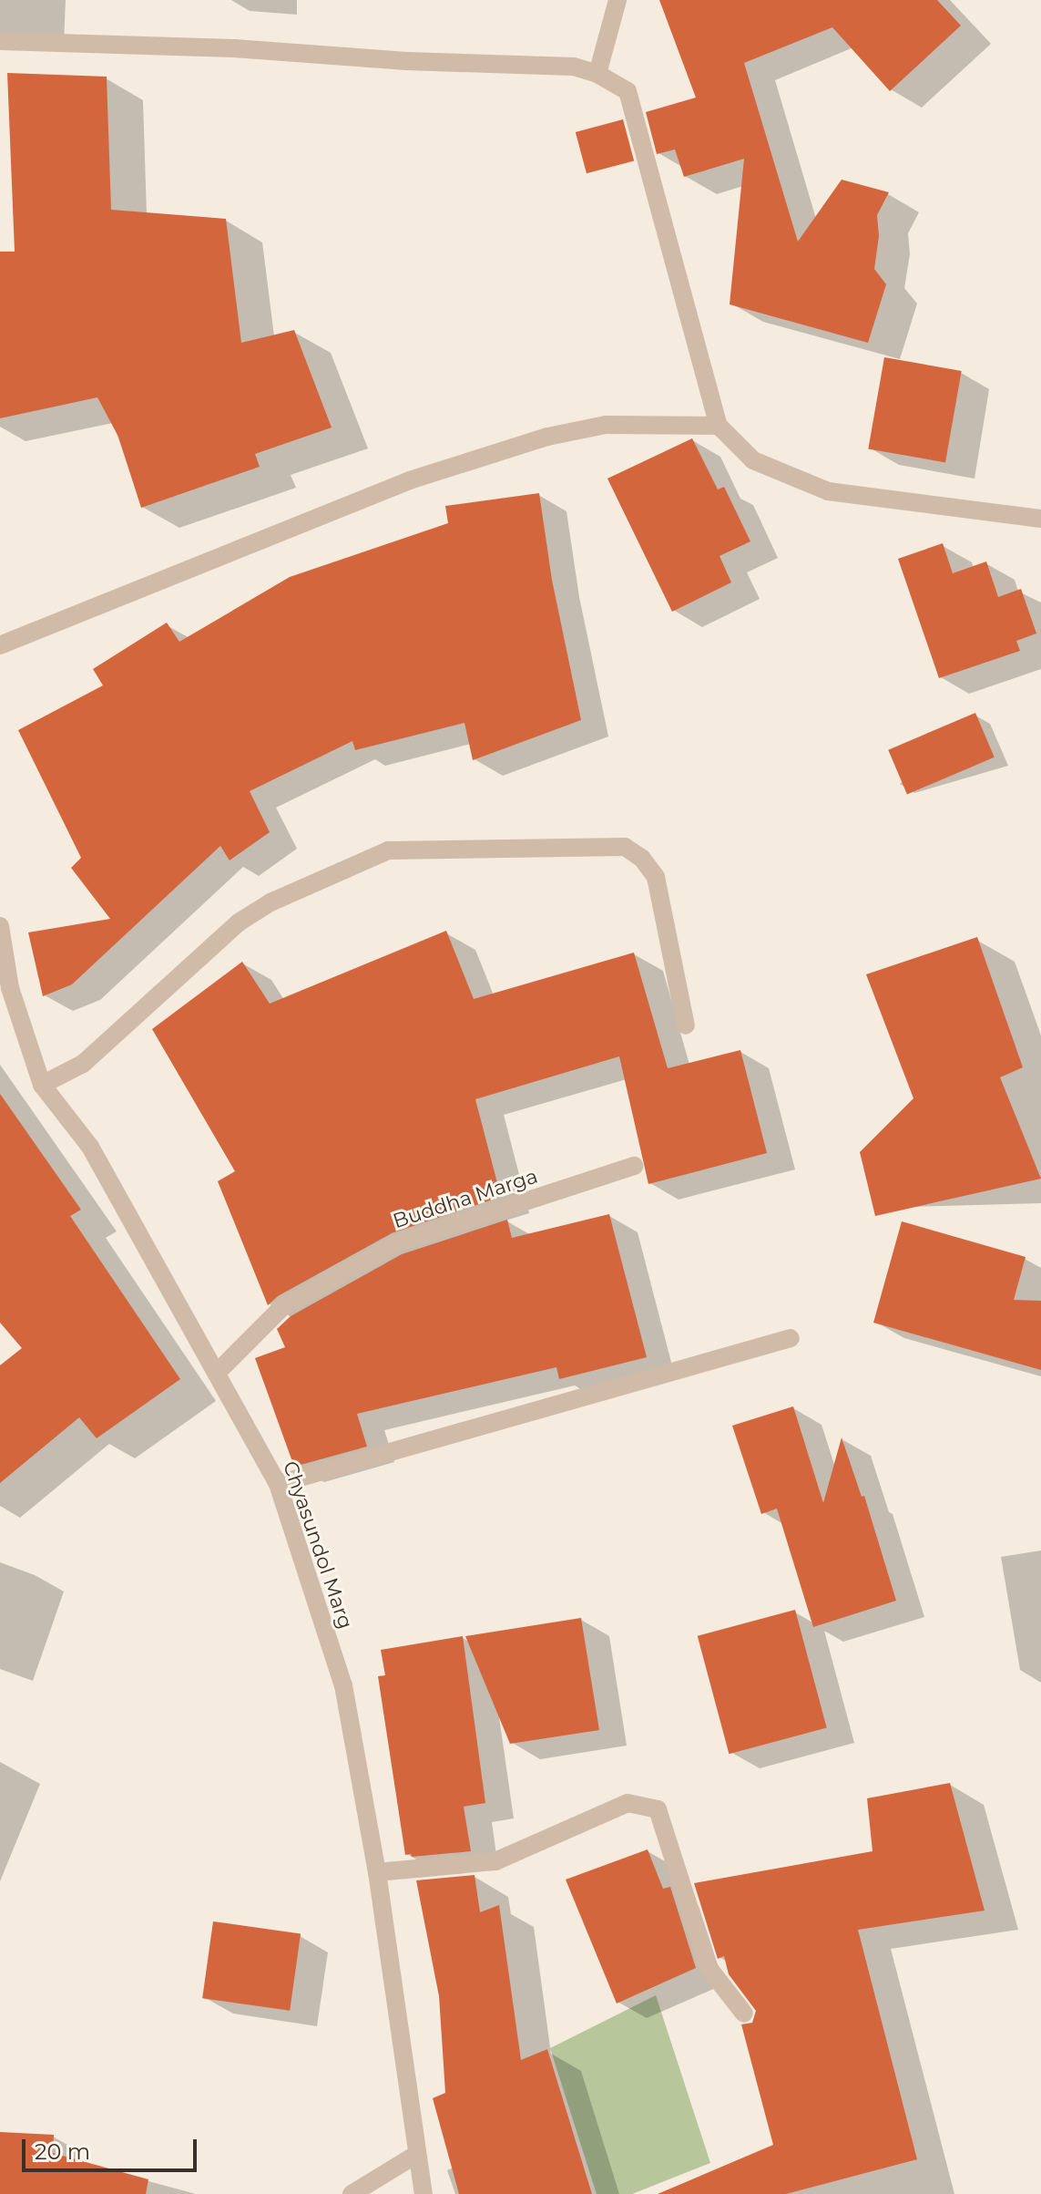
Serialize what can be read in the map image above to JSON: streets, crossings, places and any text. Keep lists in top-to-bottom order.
{
  "streets": {
    "street": ["Buddha Marga", "Chyasundol Marg"]
  },
  "crossings": [
    ["Buddha Marga", "Chyasundol Marg"]
  ],
  "scale_bar": "20 m"
}
